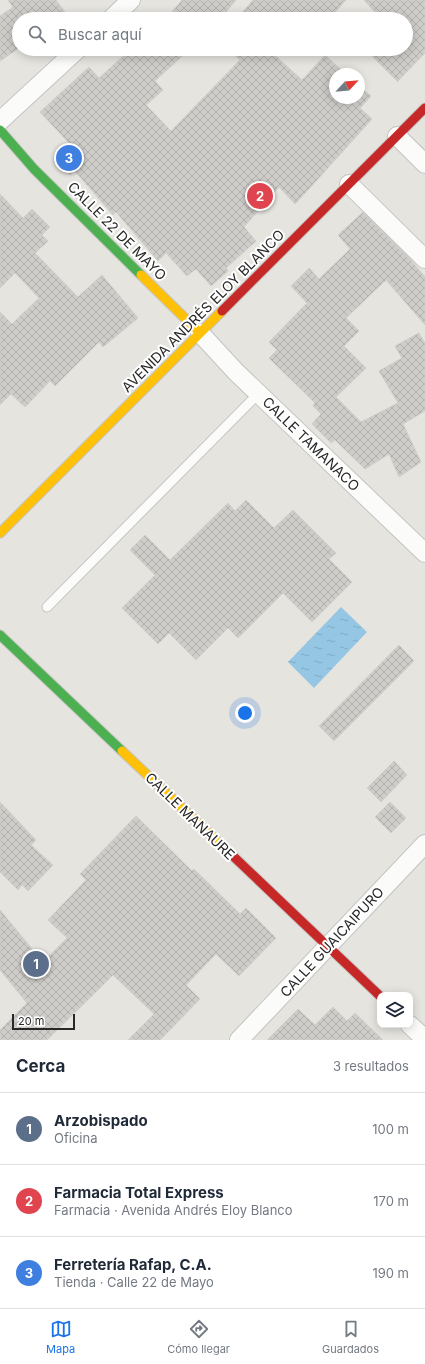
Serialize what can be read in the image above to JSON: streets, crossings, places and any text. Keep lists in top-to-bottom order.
{
  "streets": {
    "street": [
      "CALLE 22 DE MAYO",
      "AVENIDA ANDRÉS ELOY BLANCO",
      "CALLE TAMANACO",
      "CALLE MANAURE",
      "CALLE GUAICAIPURO"
    ]
  },
  "crossings": [
    ["CALLE 22 DE MAYO", "AVENIDA ANDRÉS ELOY BLANCO"],
    ["CALLE 22 DE MAYO", "CALLE TAMANACO"],
    ["AVENIDA ANDRÉS ELOY BLANCO", "CALLE TAMANACO"],
    ["CALLE MANAURE", "CALLE GUAICAIPURO"]
  ],
  "scale_bar": "20 m",
  "north": "top right",
  "page": {
    "search": "Buscar aquí",
    "pins": ["3", "2", "1"],
    "scale": "20 m",
    "heading": ["Cerca", "3 resultados"],
    "list": [
      {
        "mark": "1",
        "name": "Arzobispado",
        "note": "Oficina",
        "value": "100 m"
      },
      {
        "mark": "2",
        "name": "Farmacia Total Express",
        "note": "Farmacia · Avenida Andrés Eloy Blanco",
        "value": "170 m"
      },
      {
        "mark": "3",
        "name": "Ferretería Rafap, C.A.",
        "note": "Tienda · Calle 22 de Mayo",
        "value": "190 m"
      }
    ],
    "nav": ["Mapa", "Cómo llegar", "Guardados"]
  }
}
